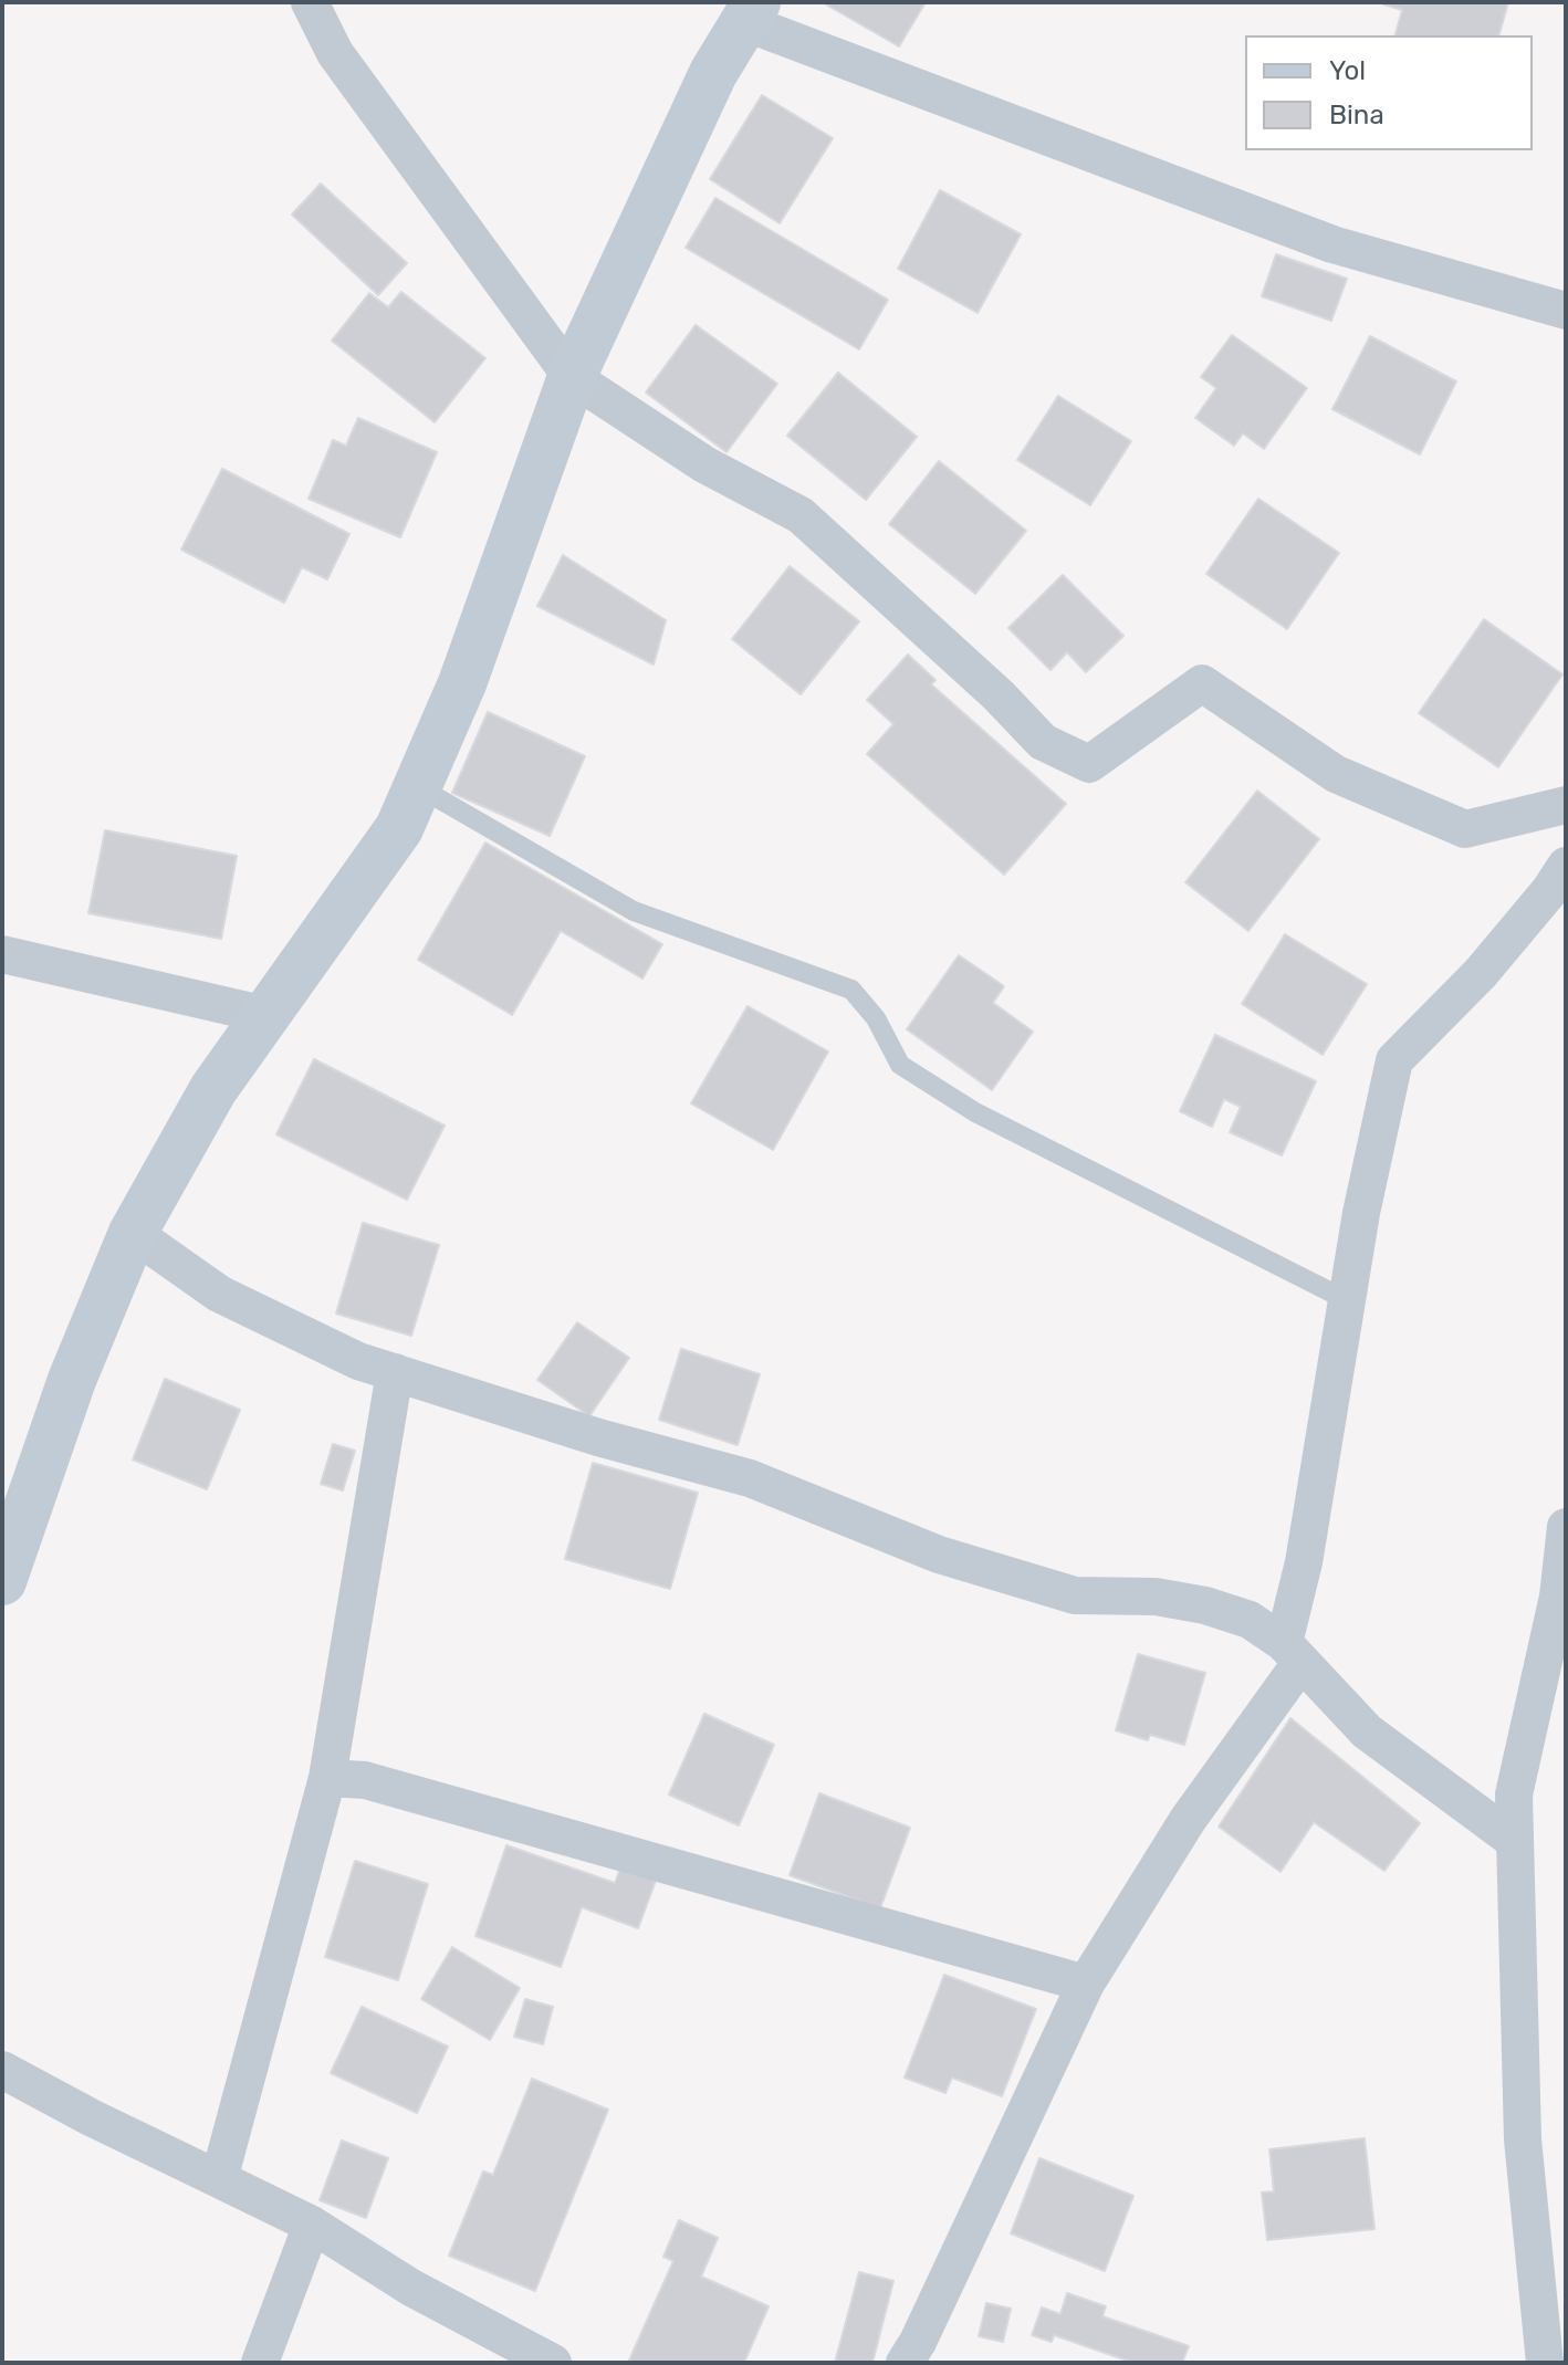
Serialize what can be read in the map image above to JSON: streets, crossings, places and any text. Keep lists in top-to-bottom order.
{
  "legend": ["Yol", "Bina"]
}
